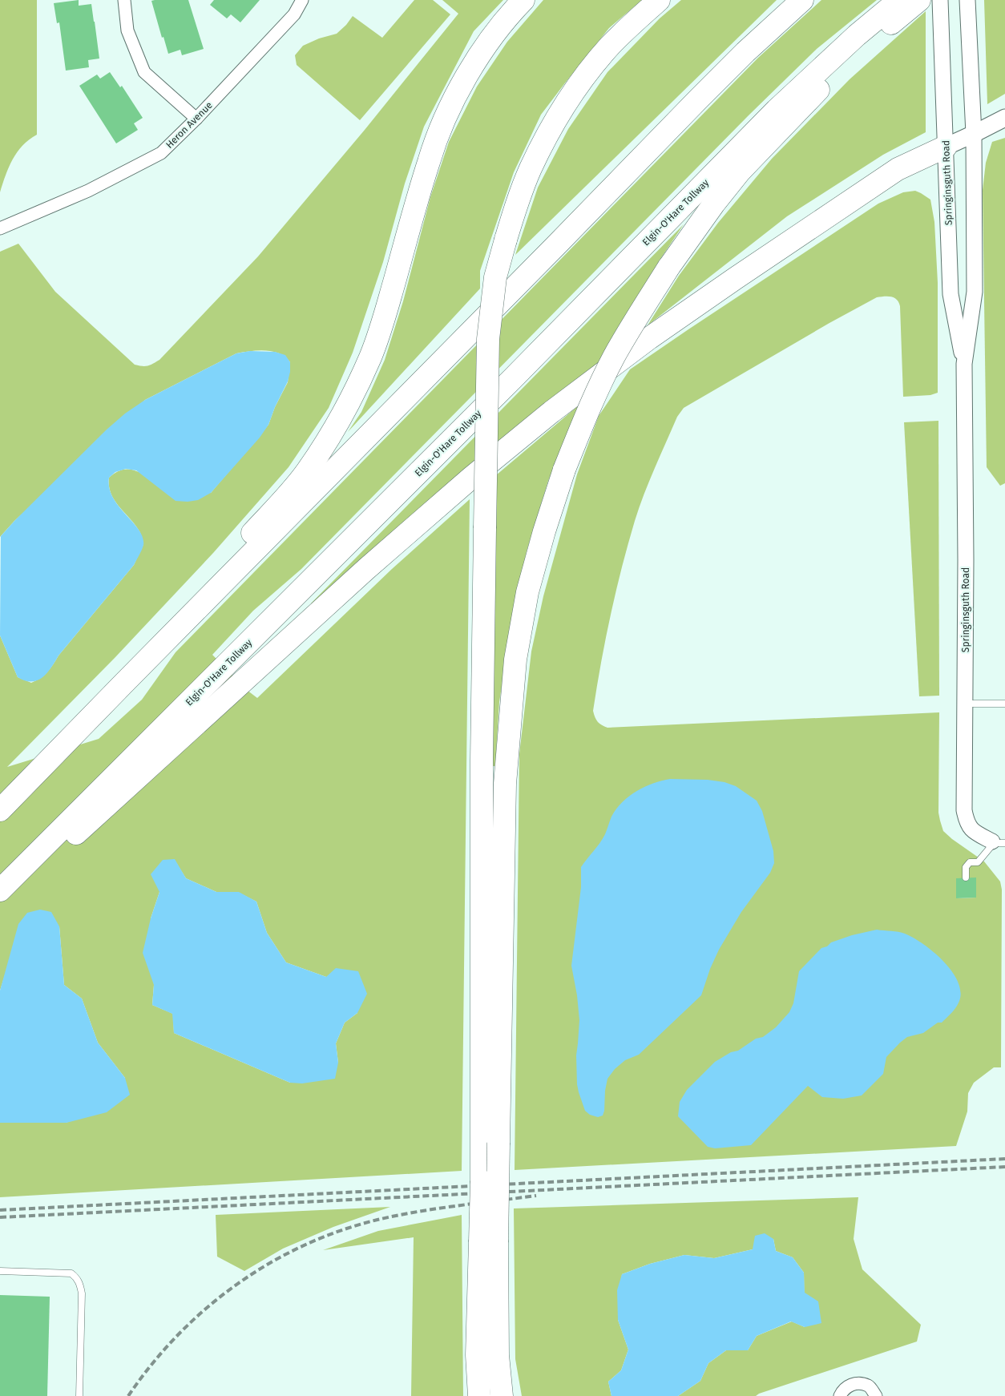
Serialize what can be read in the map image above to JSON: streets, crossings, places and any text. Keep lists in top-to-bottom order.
{
  "streets": {
    "highway": ["Elgin-O'Hare Tollway"],
    "street": ["Heron Avenue", "Springinsguth Road"]
  }
}
